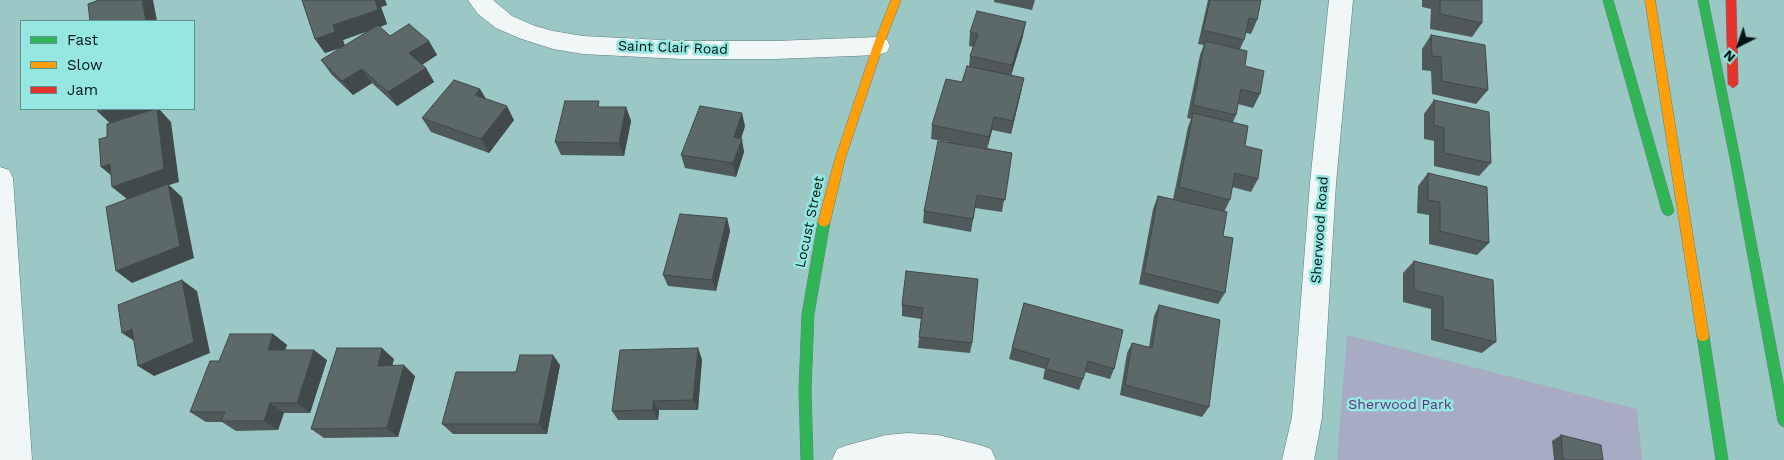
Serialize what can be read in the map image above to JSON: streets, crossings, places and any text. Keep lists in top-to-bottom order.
{
  "streets": {
    "main road": ["Locust Street"],
    "street": ["Saint Clair Road", "Sherwood Road"]
  },
  "crossings": [
    ["Saint Clair Road", "Locust Street"]
  ],
  "parks": ["Sherwood Park"],
  "legend": ["Fast", "Slow", "Jam"],
  "north": "bottom left"
}
